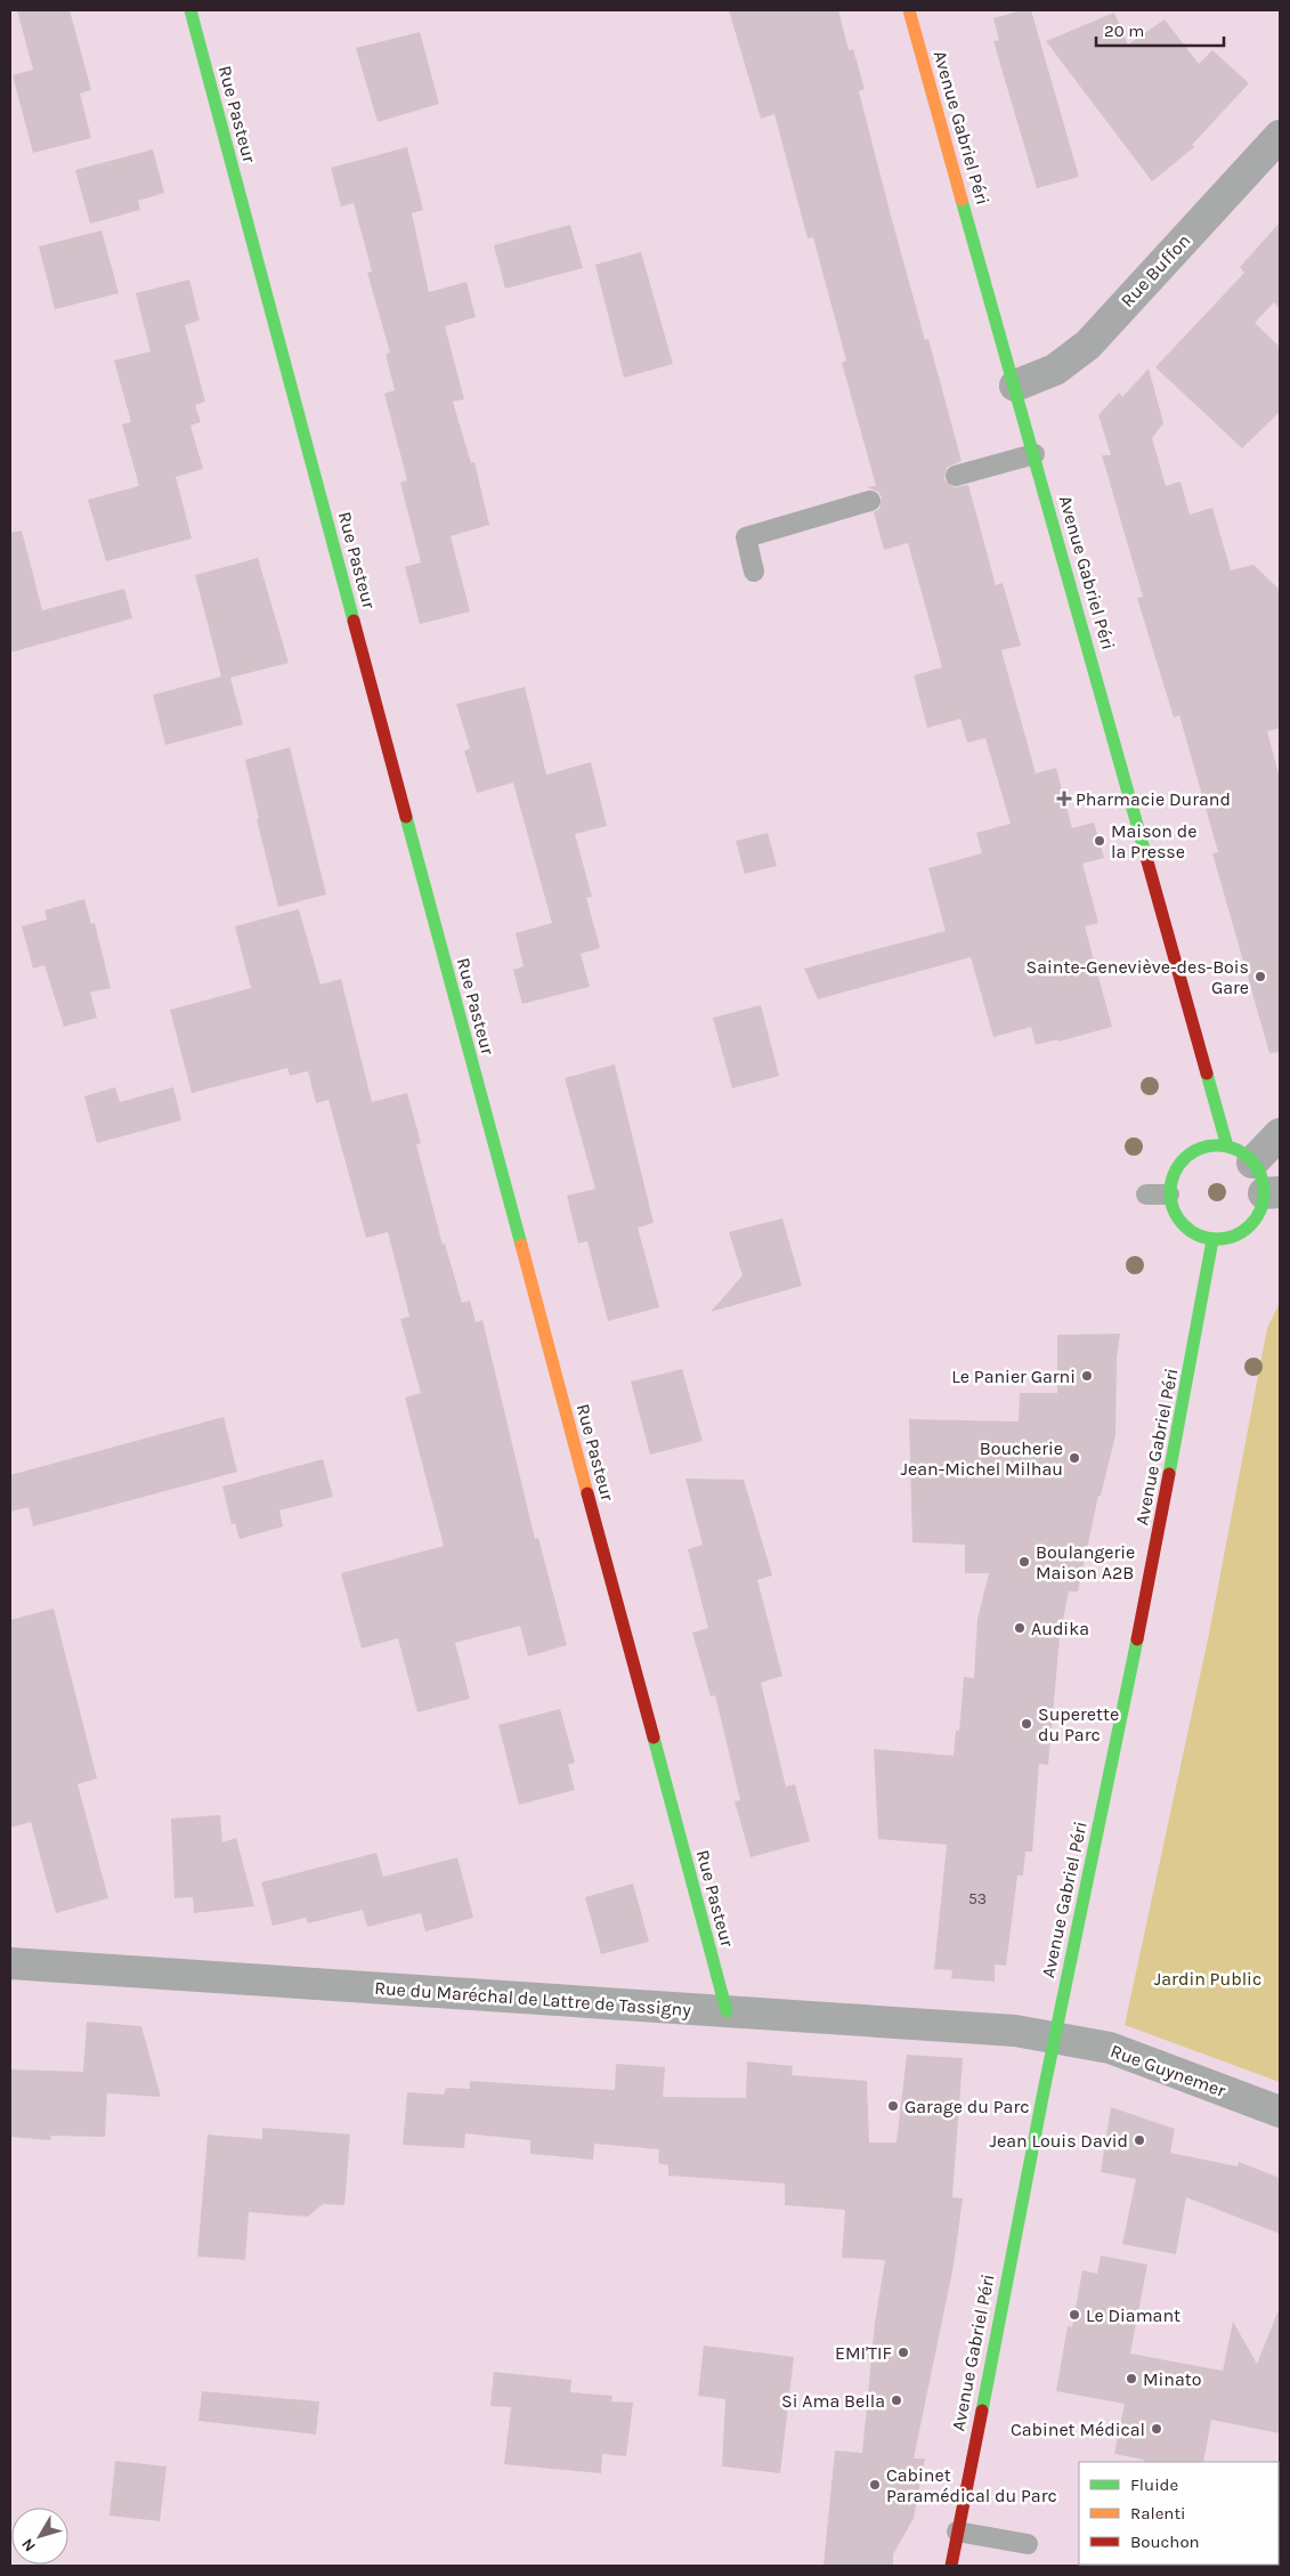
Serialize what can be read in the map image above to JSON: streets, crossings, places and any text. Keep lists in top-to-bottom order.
{
  "streets": {
    "street": [
      "Rue Pasteur",
      "Avenue Gabriel Péri",
      "Rue Buffon",
      "Rue du Maréchal de Lattre de Tassigny",
      "Rue Guynemer"
    ]
  },
  "crossings": [
    ["Rue Pasteur", "Rue du Maréchal de Lattre de Tassigny"],
    ["Avenue Gabriel Péri", "Rue Buffon"],
    ["Avenue Gabriel Péri", "Rue du Maréchal de Lattre de Tassigny"],
    ["Avenue Gabriel Péri", "Rue Guynemer"],
    ["Rue du Maréchal de Lattre de Tassigny", "Rue Guynemer"]
  ],
  "parks": ["Jardin Public"],
  "places": {
    "health": ["Pharmacie Durand"],
    "other": [
      "Maison de la Presse",
      "Sainte-Geneviève-des-Bois Gare",
      "Le Panier Garni",
      "Boucherie Jean-Michel Milhau",
      "Boulangerie Maison A2B",
      "Audika",
      "Superette du Parc",
      "Garage du Parc",
      "Jean Louis David",
      "Le Diamant",
      "EMI'TIF",
      "Minato",
      "Si Ama Bella",
      "Cabinet Médical",
      "Cabinet Paramédical du Parc"
    ]
  },
  "house_numbers": ["53"],
  "legend": ["Fluide", "Ralenti", "Bouchon"],
  "scale_bar": "20 m",
  "north": "bottom left"
}
